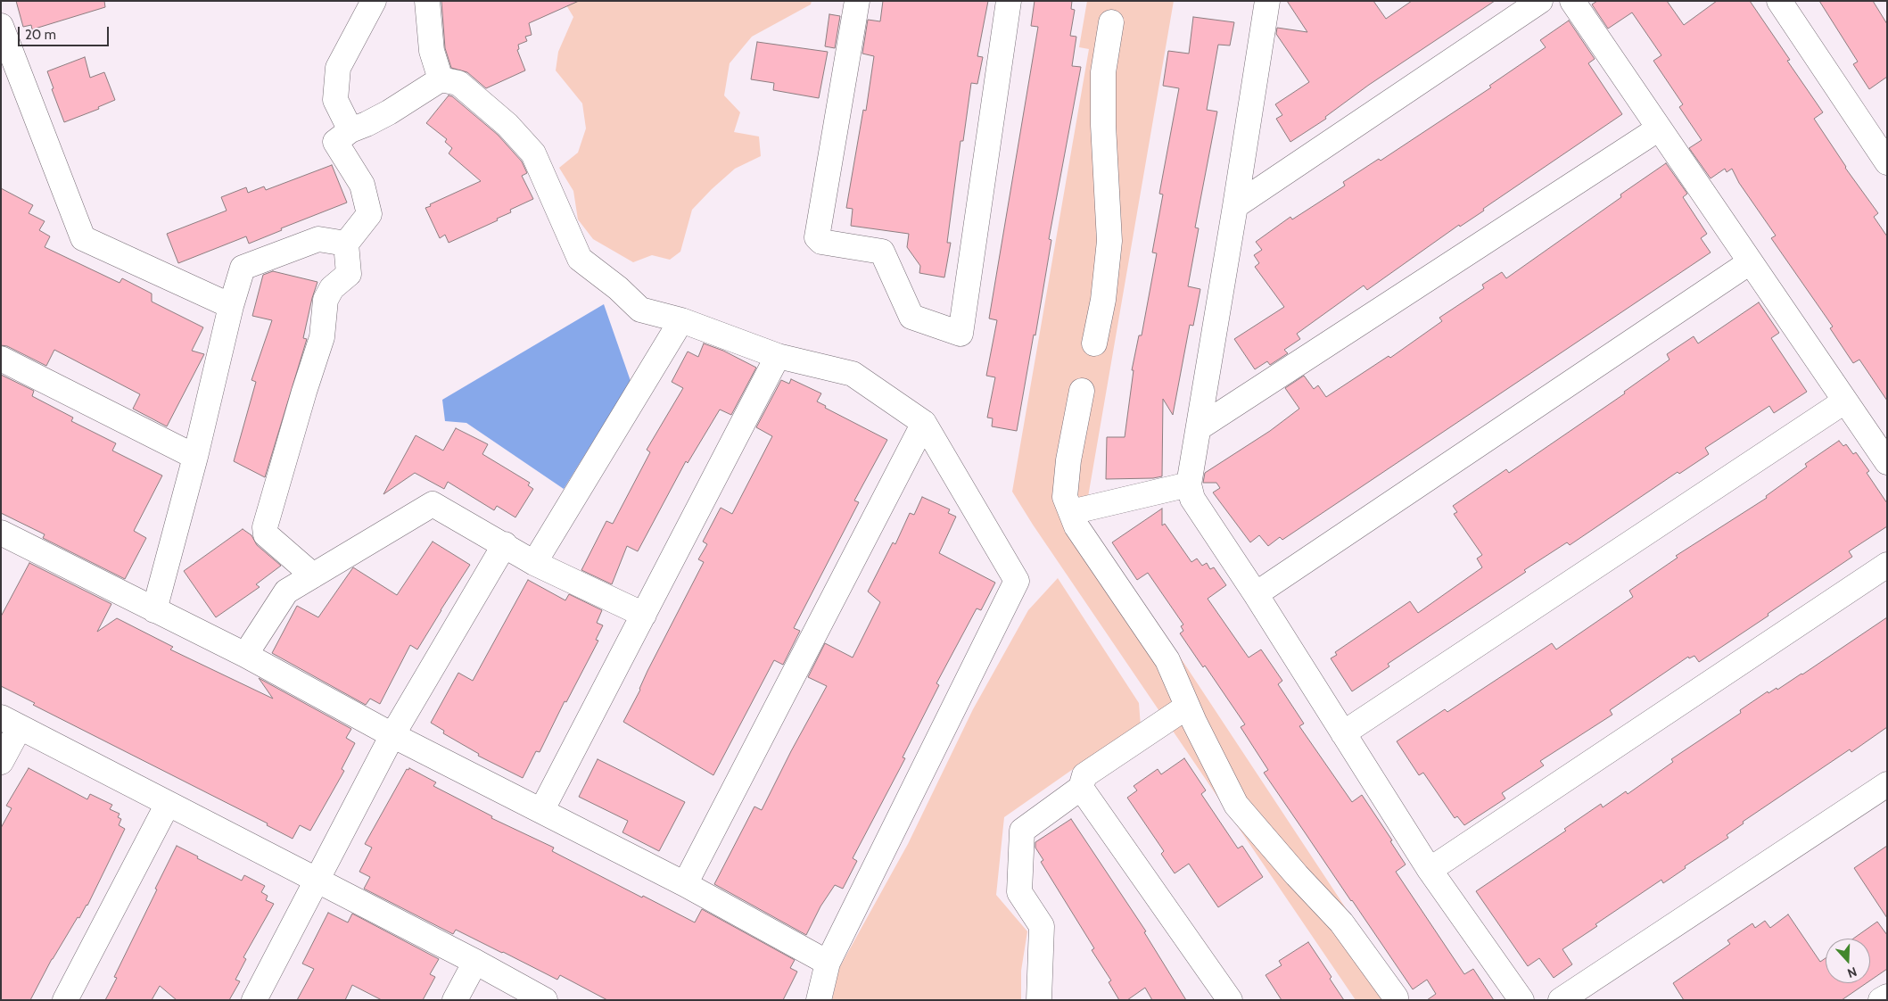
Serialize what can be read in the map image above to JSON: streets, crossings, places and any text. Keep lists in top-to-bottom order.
{
  "scale_bar": "20 m",
  "north": "bottom"
}
